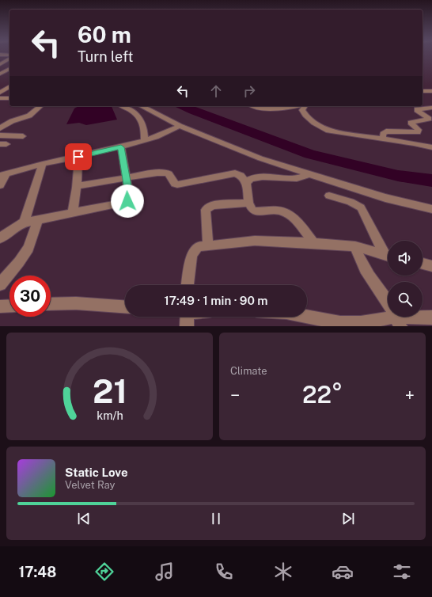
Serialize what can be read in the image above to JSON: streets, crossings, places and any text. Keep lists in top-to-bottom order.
{
  "page": {
    "turn": ["60 m", "Turn left"],
    "limit": "30",
    "trip": "17:49 · 1 min · 90 m",
    "tile": "Climate",
    "heat": ["−", "22°", "+"],
    "song": ["Static Love", "Velvet Ray"],
    "tabs": "17:48",
    "gauge": ["21", "km/h"]
  }
}
